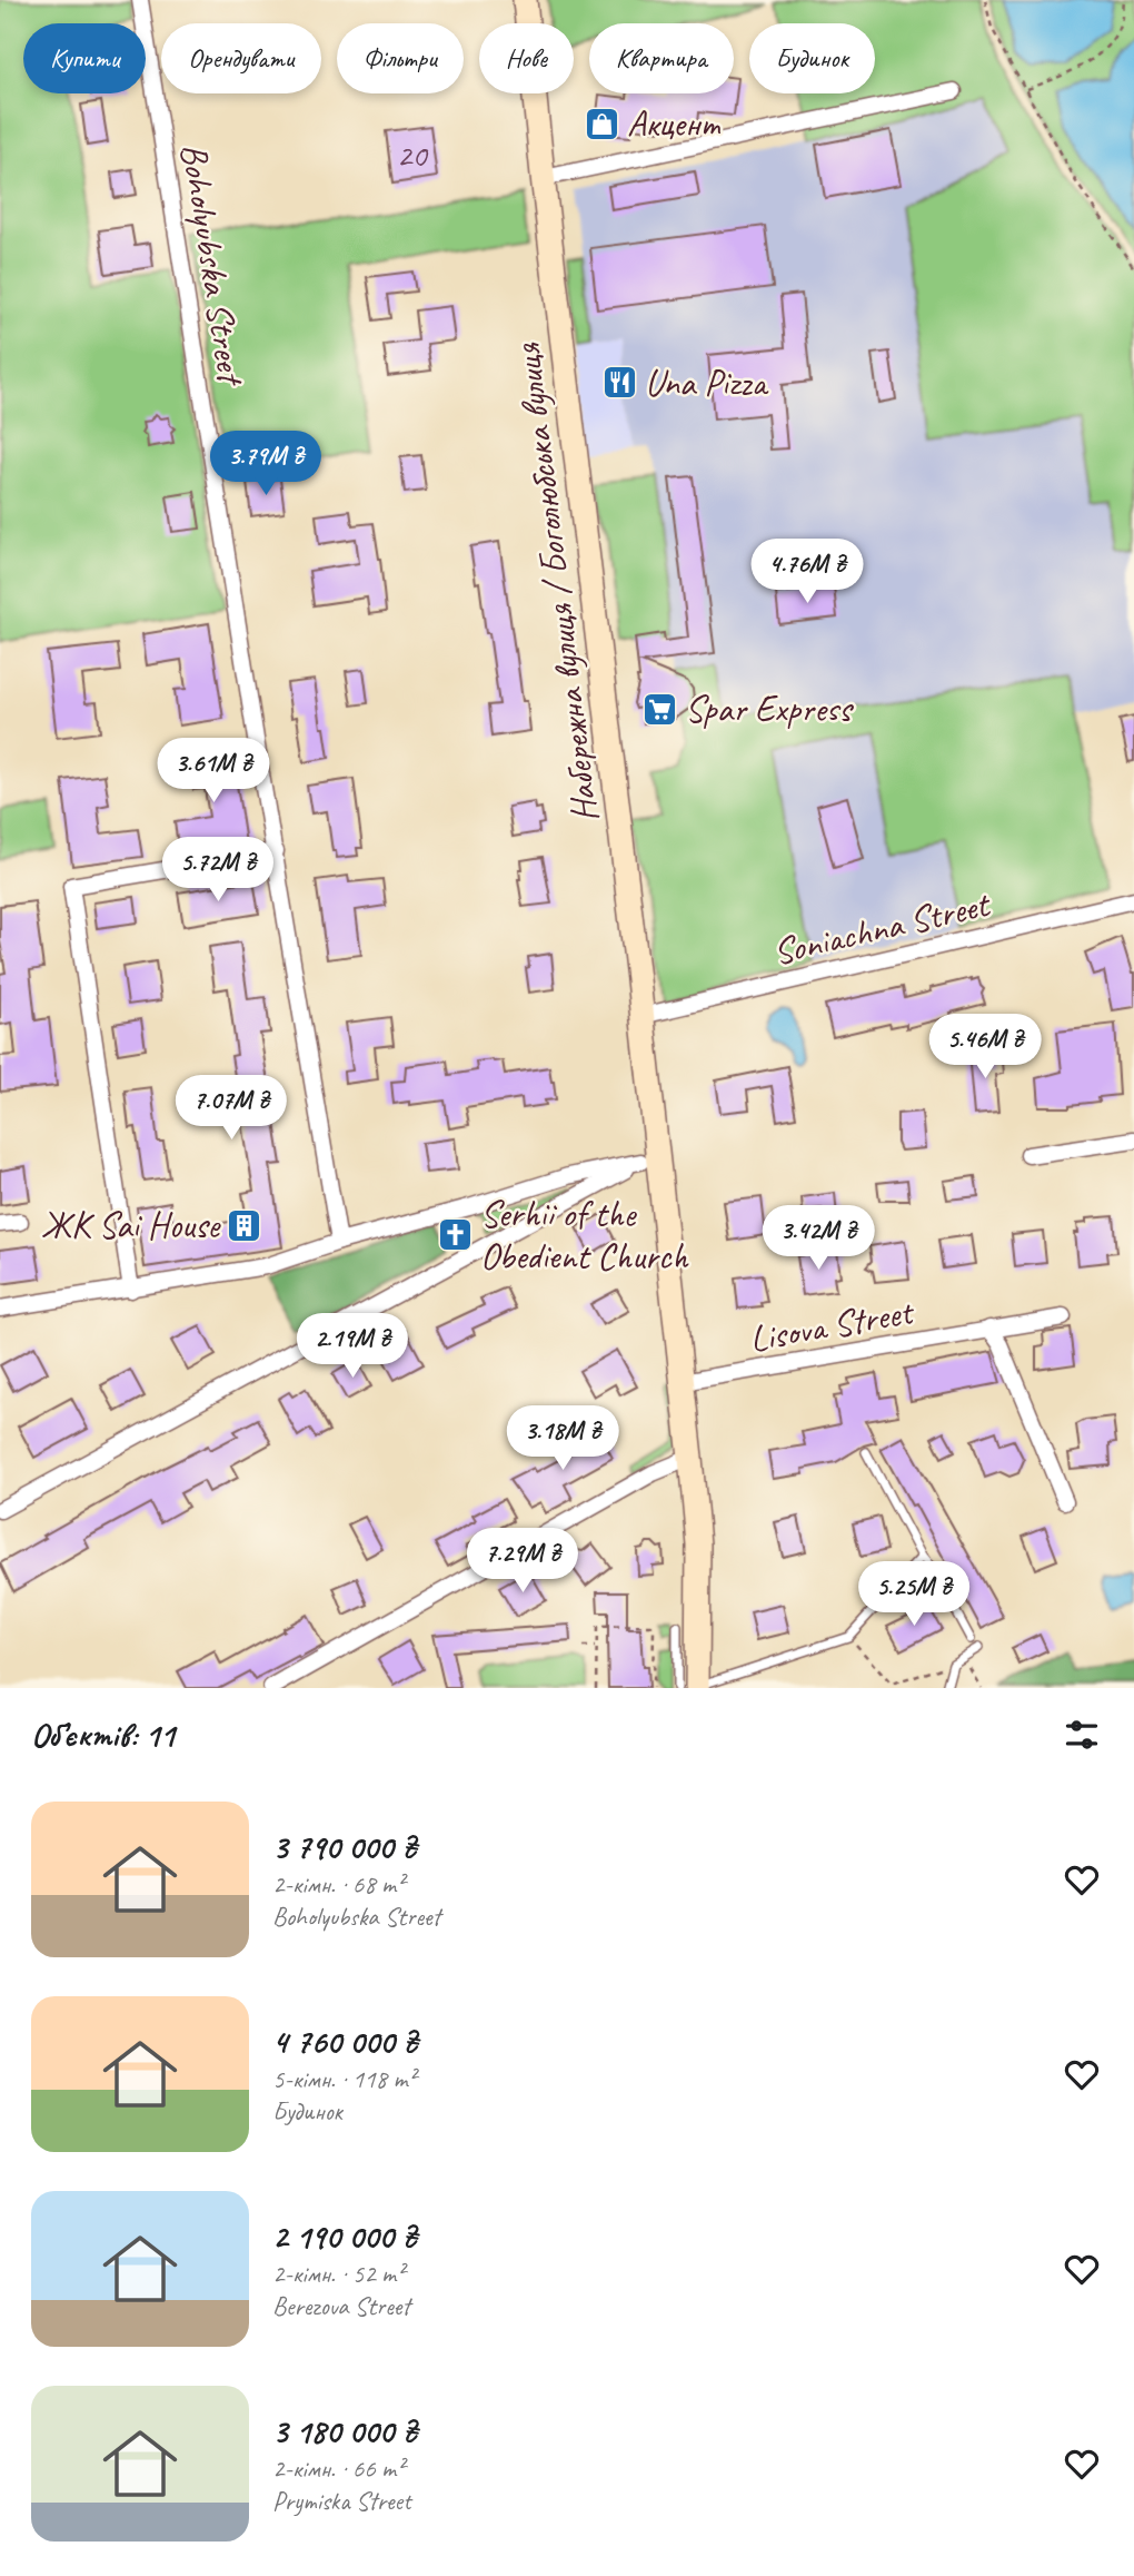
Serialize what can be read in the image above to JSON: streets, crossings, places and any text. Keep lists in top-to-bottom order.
{
  "streets": {
    "street": [
      "Boholyubska Street",
      "Набережна вулиця / Боголюбська вулиця",
      "Soniachna Street",
      "Lisova Street"
    ]
  },
  "crossings": [
    ["Набережна вулиця / Боголюбська вулиця", "Soniachna Street"],
    ["Набережна вулиця / Боголюбська вулиця", "Lisova Street"]
  ],
  "places": {
    "shop": ["Акцент"],
    "restaurant": ["Una Pizza"],
    "supermarket": ["Spar Express"],
    "building": ["ЖК Sai House"],
    "church": ["Serhii of the Obedient Church"]
  },
  "house_numbers": ["20"],
  "page": {
    "chip": [
      "Купити",
      "Орендувати",
      "Фільтри",
      "Нове",
      "Квартира",
      "Будинок"
    ],
    "price": [
      "3.79M ₴",
      "4.76M ₴",
      "3.61M ₴",
      "5.72M ₴",
      "5.46M ₴",
      "7.07M ₴",
      "3.42M ₴",
      "2.19M ₴",
      "3.18M ₴",
      "7.29M ₴",
      "5.25M ₴"
    ],
    "heading": "Об’єктів: 11",
    "list": [
      {
        "name": "3 790 000 ₴",
        "note": "2-кімн. · 68 m² · Boholyubska Street"
      },
      {
        "name": "4 760 000 ₴",
        "note": "5-кімн. · 118 m² · Будинок"
      },
      {
        "name": "2 190 000 ₴",
        "note": "2-кімн. · 52 m² · Berezova Street"
      },
      {
        "name": "3 180 000 ₴",
        "note": "2-кімн. · 66 m² · Prymiska Street"
      }
    ]
  }
}
